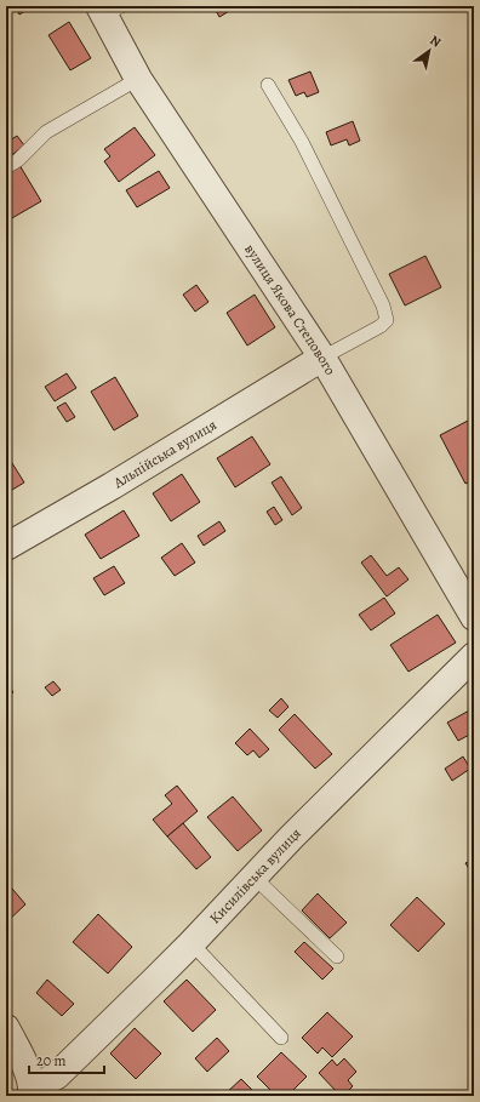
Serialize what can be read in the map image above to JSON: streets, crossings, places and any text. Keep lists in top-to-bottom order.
{
  "streets": {
    "street": ["вулиця Якова Степового", "Альпійська вулиця", "Кисилівська вулиця"]
  },
  "crossings": [
    ["вулиця Якова Степового", "Альпійська вулиця"]
  ],
  "scale_bar": "20 m",
  "north": "top right"
}
